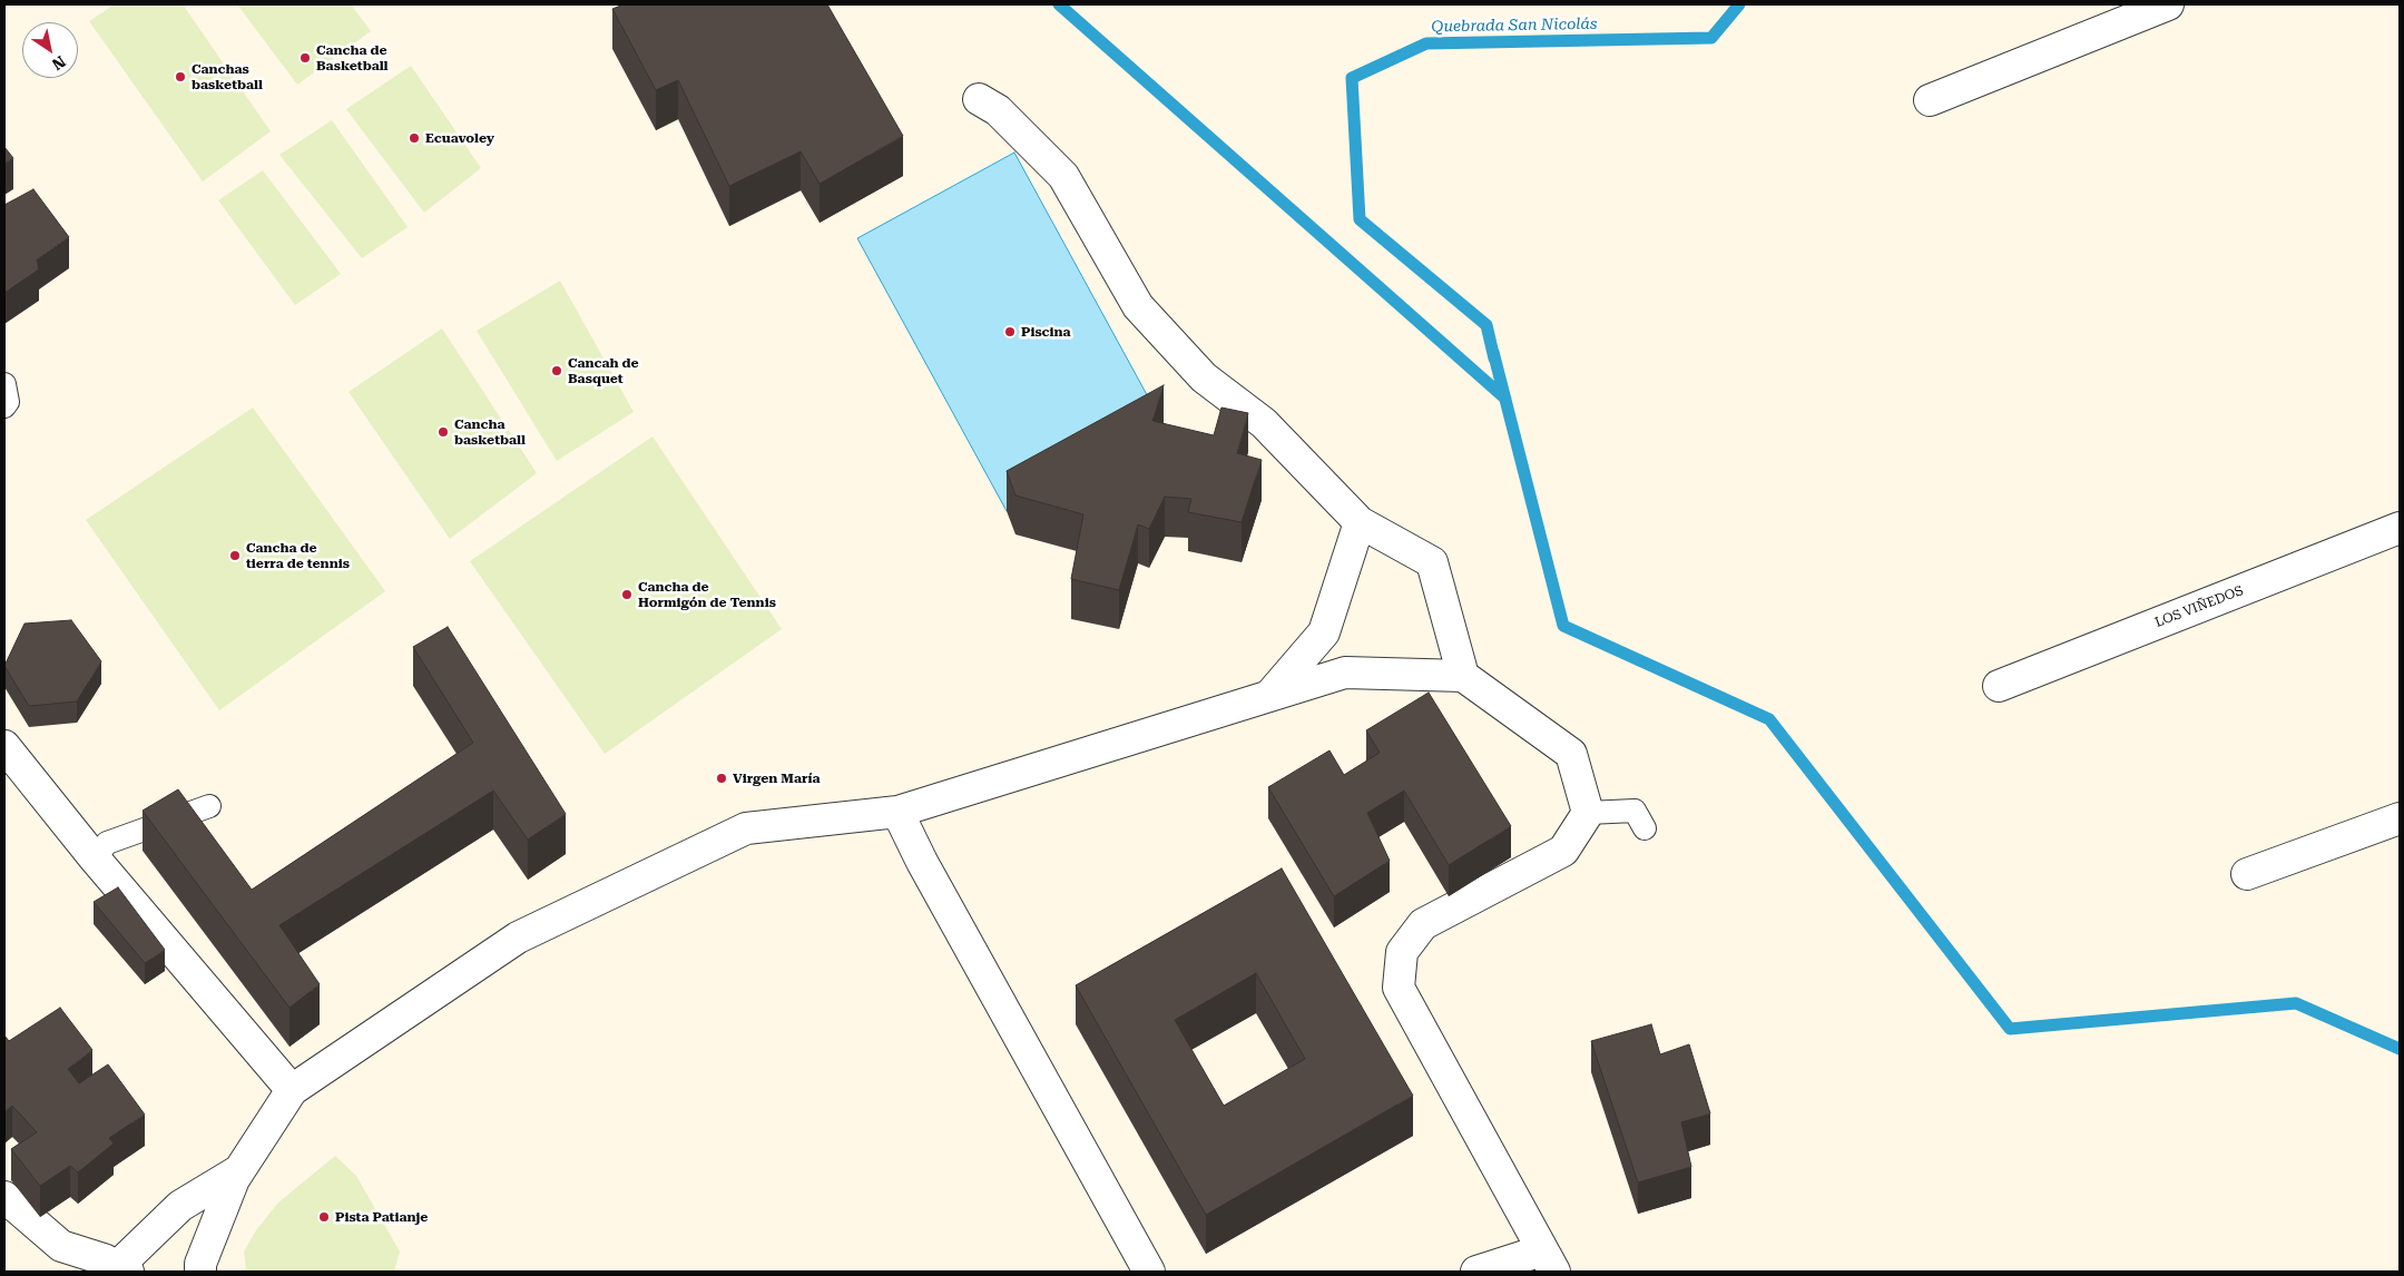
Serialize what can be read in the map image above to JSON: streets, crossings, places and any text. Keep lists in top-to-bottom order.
{
  "streets": {
    "street": ["LOS VIÑEDOS"]
  },
  "water": ["Quebrada San Nicolás"],
  "places": [
    "Cancha de Basketball",
    "Canchas basketball",
    "Ecuavoley",
    "Piscina",
    "Cancah de Basquet",
    "Cancha basketball",
    "Cancha de tierra de tennis",
    "Cancha de Hormigón de Tennis",
    "Virgen María",
    "Pista Patianje"
  ],
  "north": "bottom right"
}
